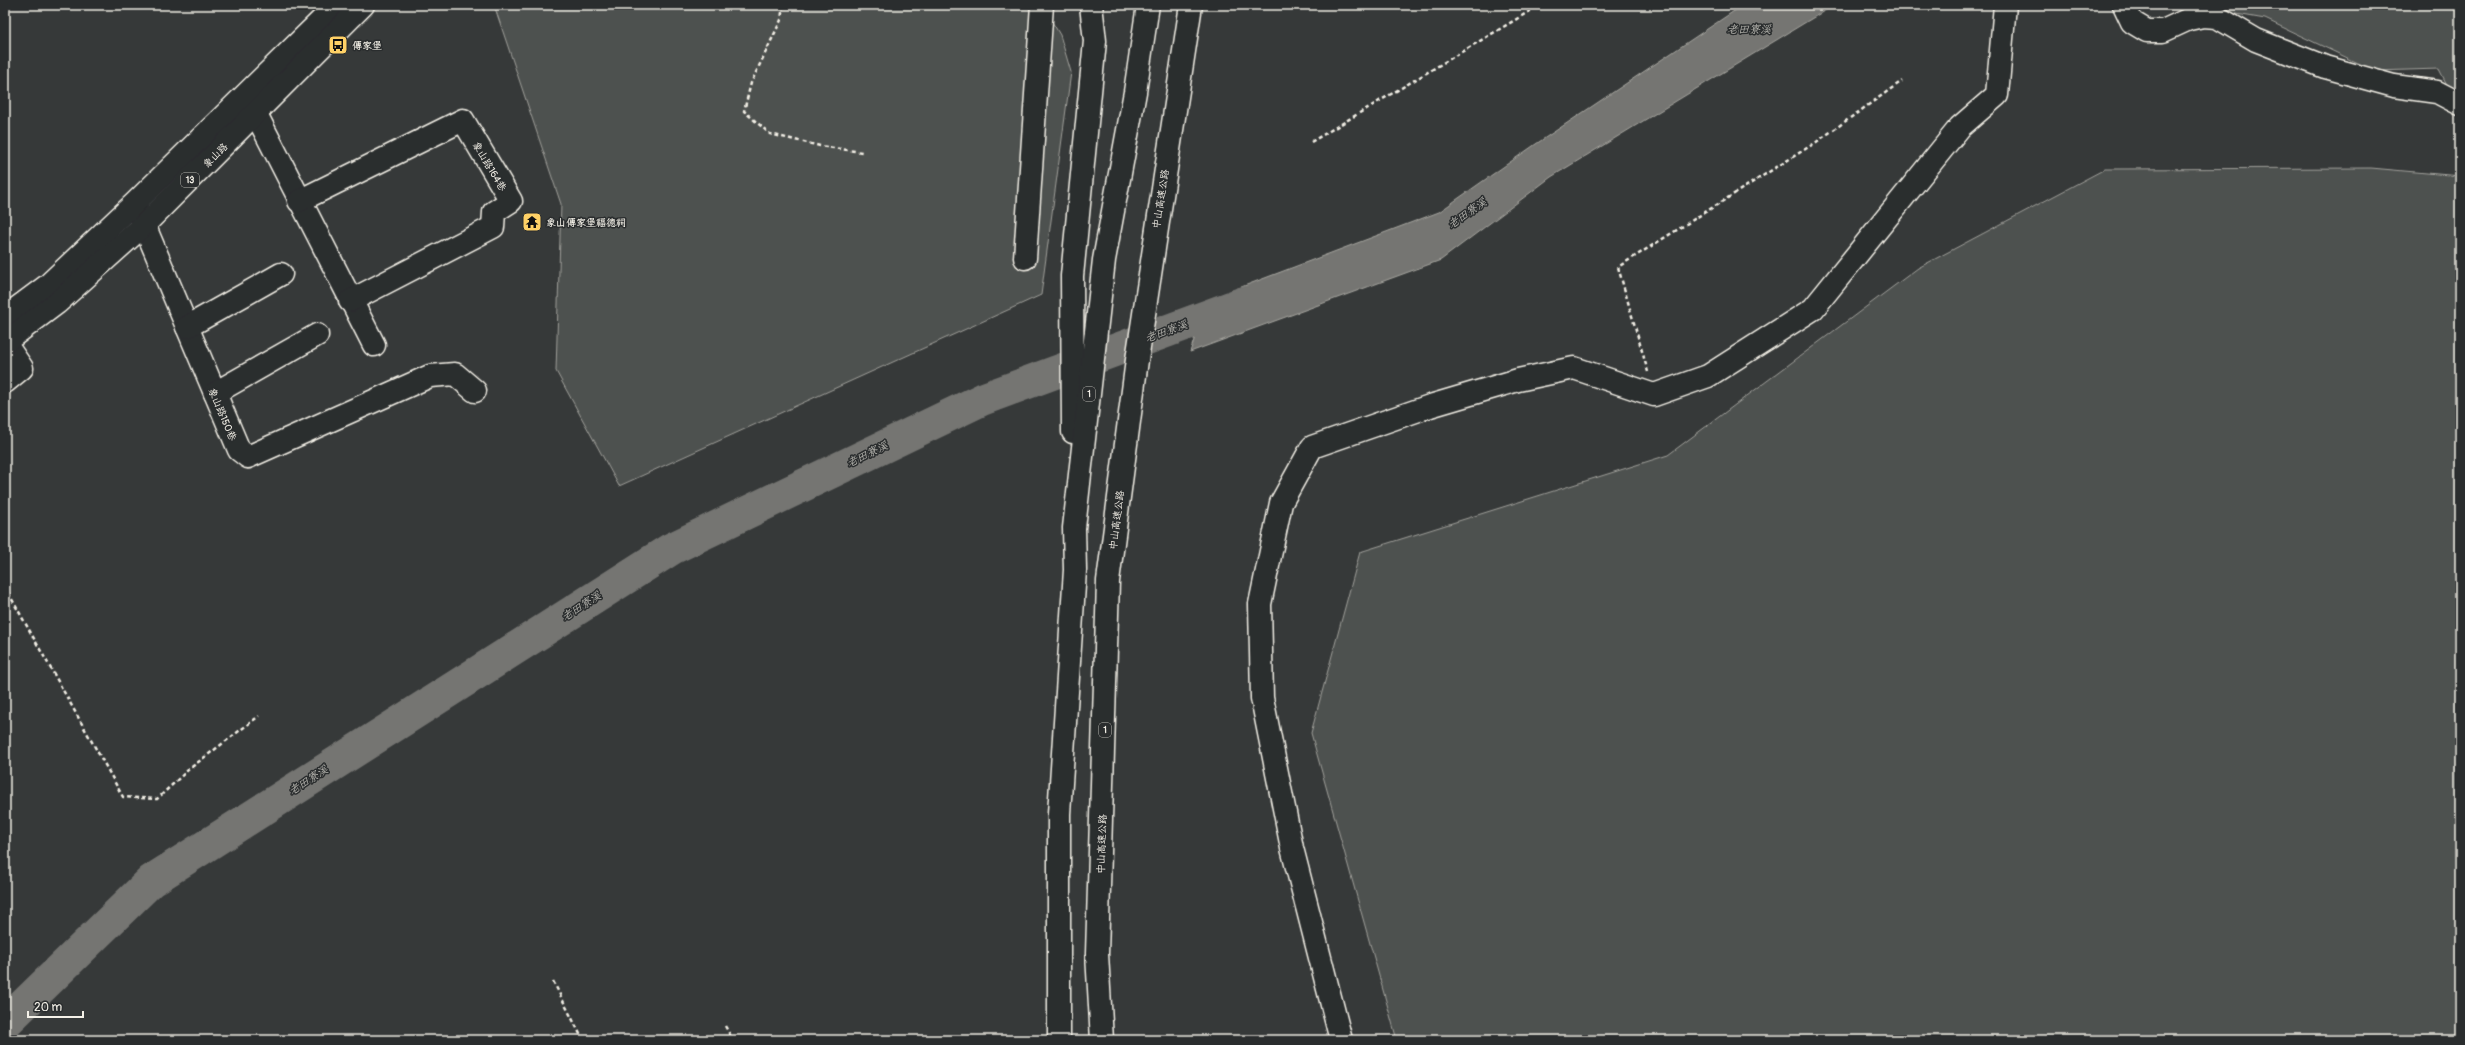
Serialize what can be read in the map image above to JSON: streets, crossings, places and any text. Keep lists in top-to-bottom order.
{
  "streets": {
    "main road": [
      "象山路",
      "象山路164巷",
      "13",
      "中山高速公路",
      "1",
      "象山路150巷"
    ]
  },
  "crossings": [
    ["象山路", "象山路150巷"]
  ],
  "water": ["老田寮溪"],
  "places": {
    "bus stop": ["傳家堡"],
    "temple": ["象山傳家堡福德祠"]
  },
  "scale_bar": "20 m"
}
